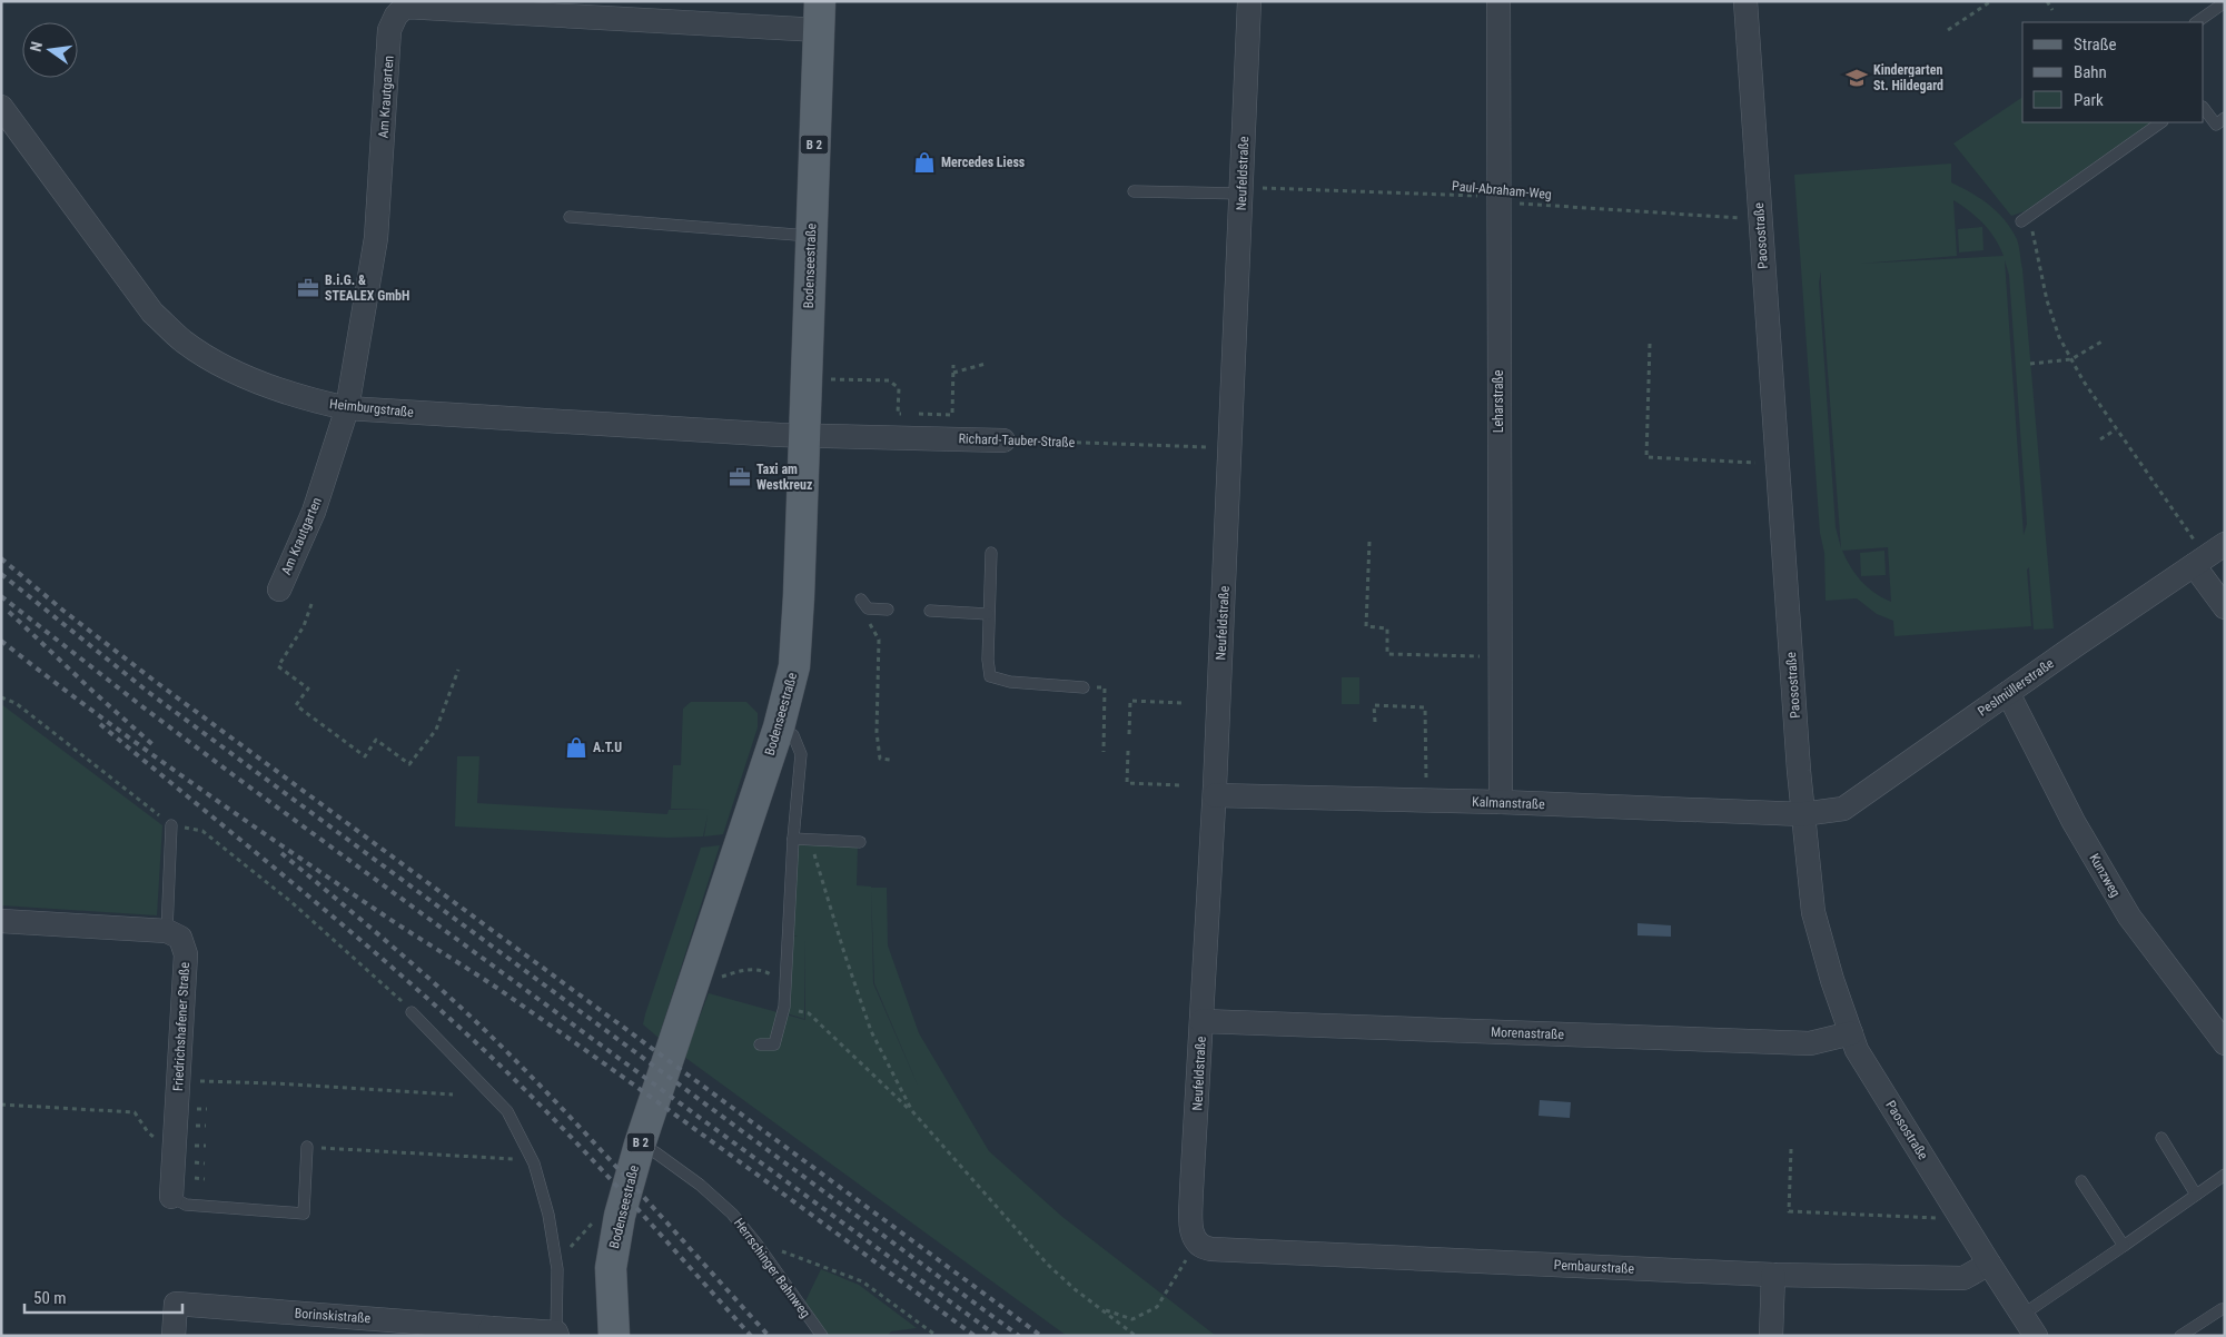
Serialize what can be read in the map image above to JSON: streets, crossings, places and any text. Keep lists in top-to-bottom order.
{
  "streets": {
    "main road": ["B 2", "Bodenseestraße"],
    "street": [
      "Am Krautgarten",
      "Neufeldstraße",
      "Paosostraße",
      "Leharstraße",
      "Heimburgstraße",
      "Richard-Tauber-Straße",
      "Peslmüllerstraße",
      "Kalmanstraße",
      "Kunzweg",
      "Friedrichshafener Straße",
      "Morenastraße",
      "Pembaurstraße",
      "Borinskistraße"
    ],
    "lane": ["Herrschinger Bahnweg"],
    "path": ["Paul-Abraham-Weg"]
  },
  "crossings": [
    ["Am Krautgarten", "Bodenseestraße"],
    ["Am Krautgarten", "Heimburgstraße"],
    ["Neufeldstraße", "Paul-Abraham-Weg"],
    ["Neufeldstraße", "Richard-Tauber-Straße"],
    ["Neufeldstraße", "Kalmanstraße"],
    ["Neufeldstraße", "Morenastraße"],
    ["Neufeldstraße", "Pembaurstraße"],
    ["Paul-Abraham-Weg", "Paosostraße"],
    ["Paul-Abraham-Weg", "Leharstraße"],
    ["Paosostraße", "Peslmüllerstraße"],
    ["Paosostraße", "Kalmanstraße"],
    ["Paosostraße", "Morenastraße"],
    ["Paosostraße", "Pembaurstraße"],
    ["Bodenseestraße", "Heimburgstraße"],
    ["Bodenseestraße", "Richard-Tauber-Straße"],
    ["Bodenseestraße", "Herrschinger Bahnweg"],
    ["Leharstraße", "Kalmanstraße"],
    ["Heimburgstraße", "Richard-Tauber-Straße"],
    ["Peslmüllerstraße", "Kalmanstraße"],
    ["Peslmüllerstraße", "Kunzweg"]
  ],
  "places": {
    "school or university": ["Kindergarten St. Hildegard"],
    "shop": ["Mercedes Liess", "A.T.U"],
    "office": ["B.i.G. & STEALEX GmbH", "Taxi am Westkreuz"]
  },
  "legend": ["Straße", "Bahn", "Park"],
  "scale_bar": "50 m",
  "north": "left"
}
